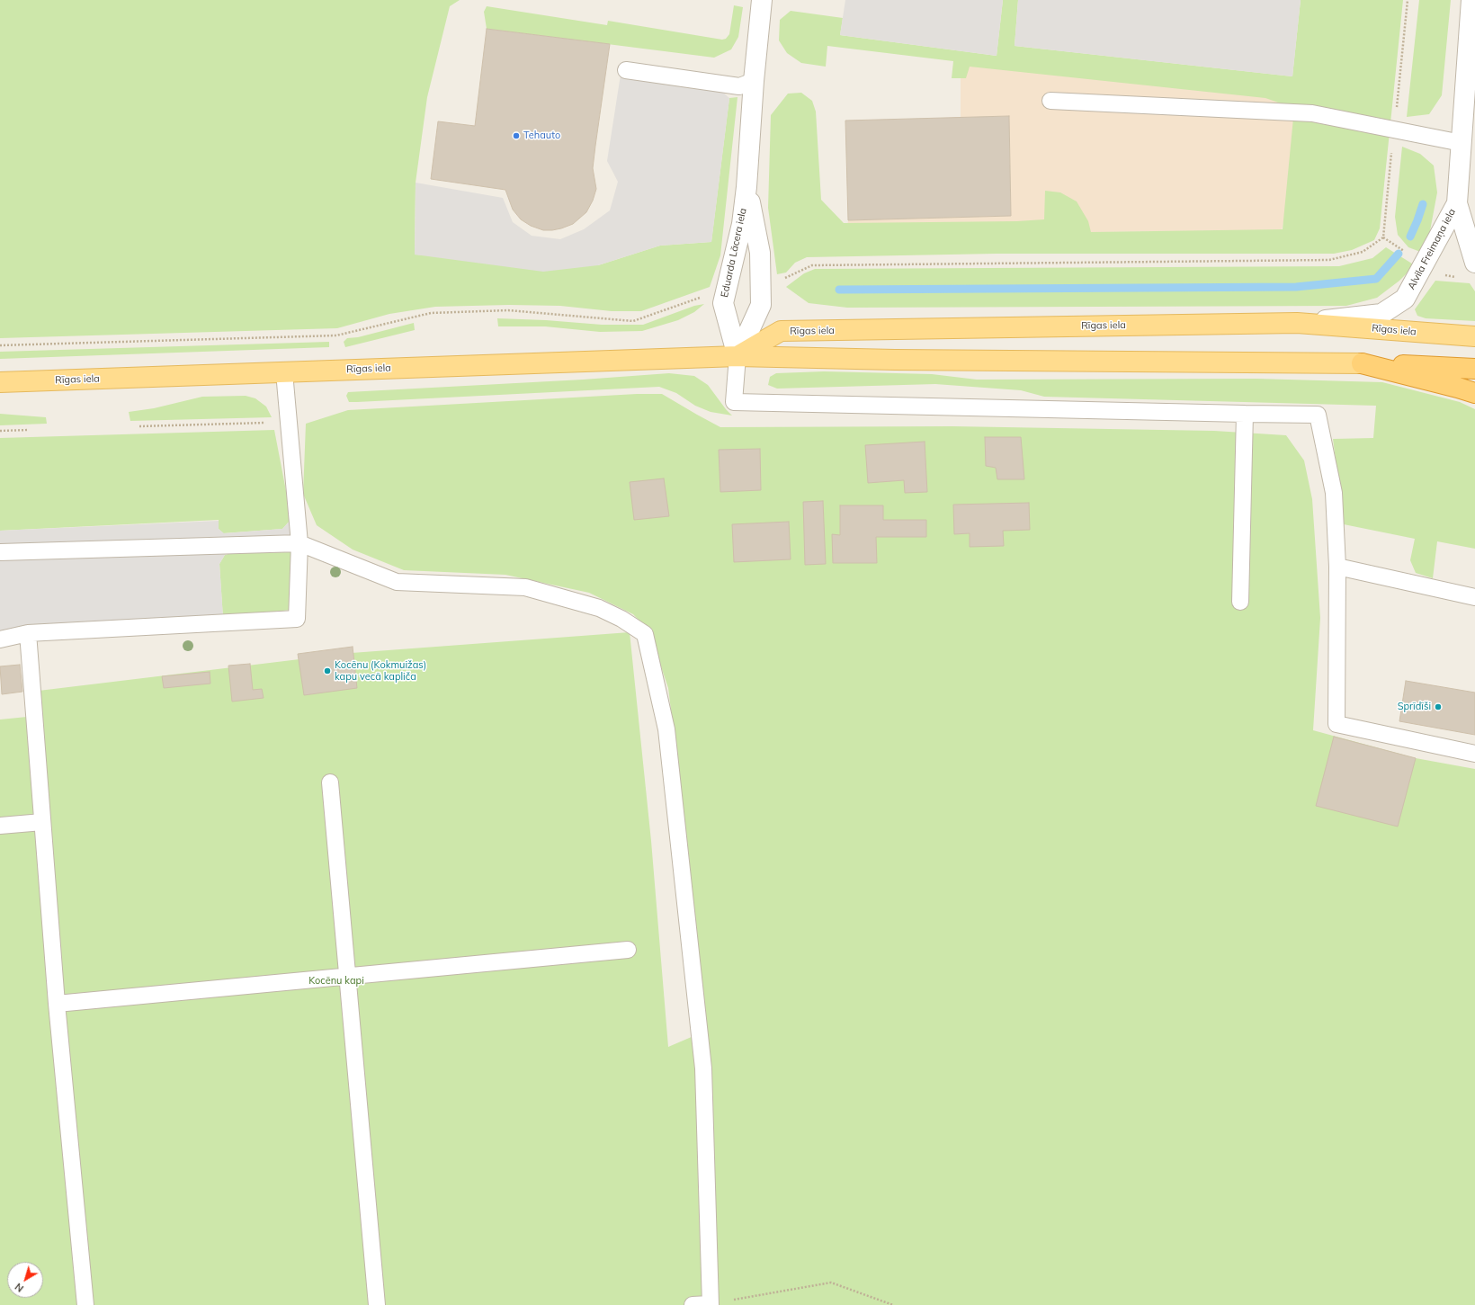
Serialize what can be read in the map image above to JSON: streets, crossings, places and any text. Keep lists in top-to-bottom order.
{
  "streets": {
    "main road": ["Rīgas iela"],
    "street": ["Alvila Freimaņa iela", "Eduarda Lācera iela"]
  },
  "crossings": [
    ["Alvila Freimaņa iela", "Rīgas iela"],
    ["Eduarda Lācera iela", "Rīgas iela"]
  ],
  "parks": ["Kocēnu kapi"],
  "places": ["Tehauto", "Kocēnu (Kokmuižas) kapu vecā kapliča", "Sprīdīši"],
  "north": "bottom left"
}
